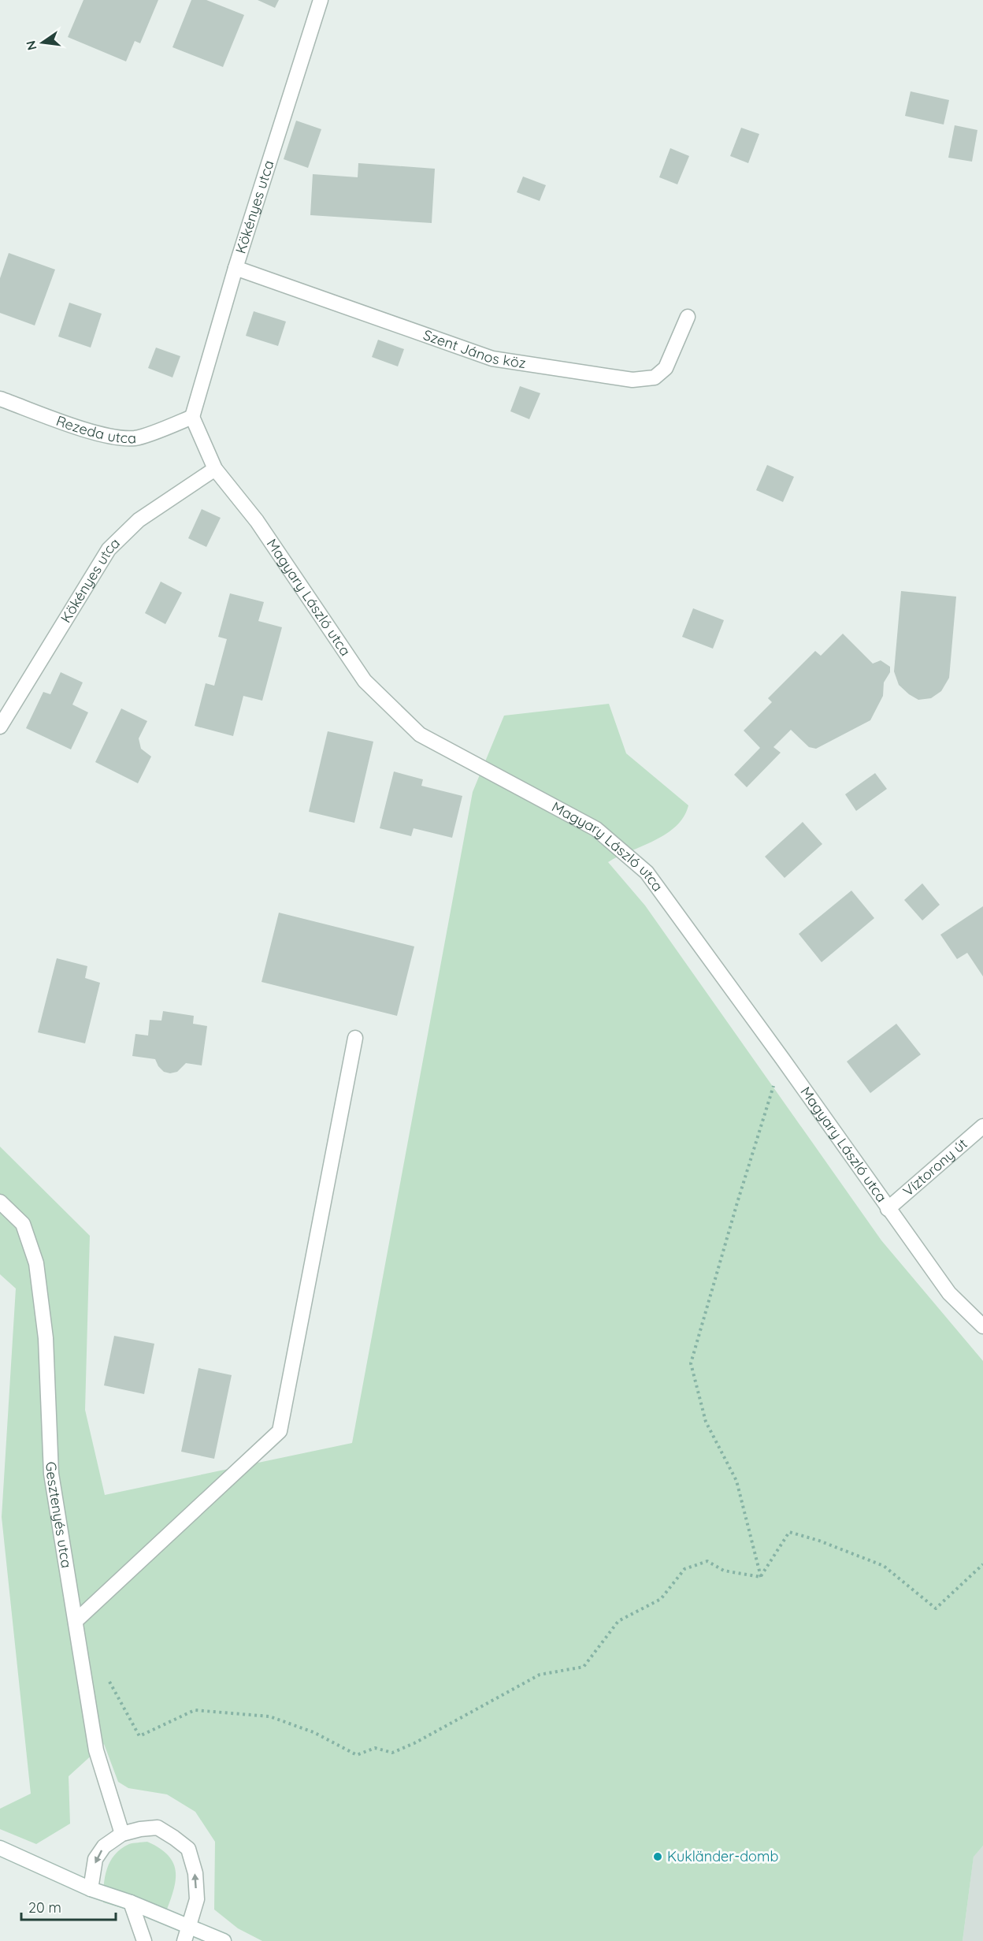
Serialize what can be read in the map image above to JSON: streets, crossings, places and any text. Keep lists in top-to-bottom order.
{
  "streets": {
    "street": [
      "Kökényes utca",
      "Szent János köz",
      "Rezeda utca",
      "Magyary László utca",
      "Víztorony út",
      "Gesztenyés utca"
    ]
  },
  "crossings": [
    ["Kökényes utca", "Szent János köz"],
    ["Kökényes utca", "Rezeda utca"],
    ["Kökényes utca", "Magyary László utca"],
    ["Rezeda utca", "Magyary László utca"],
    ["Magyary László utca", "Víztorony út"]
  ],
  "places": ["Kukländer-domb"],
  "scale_bar": "20 m",
  "north": "left"
}
